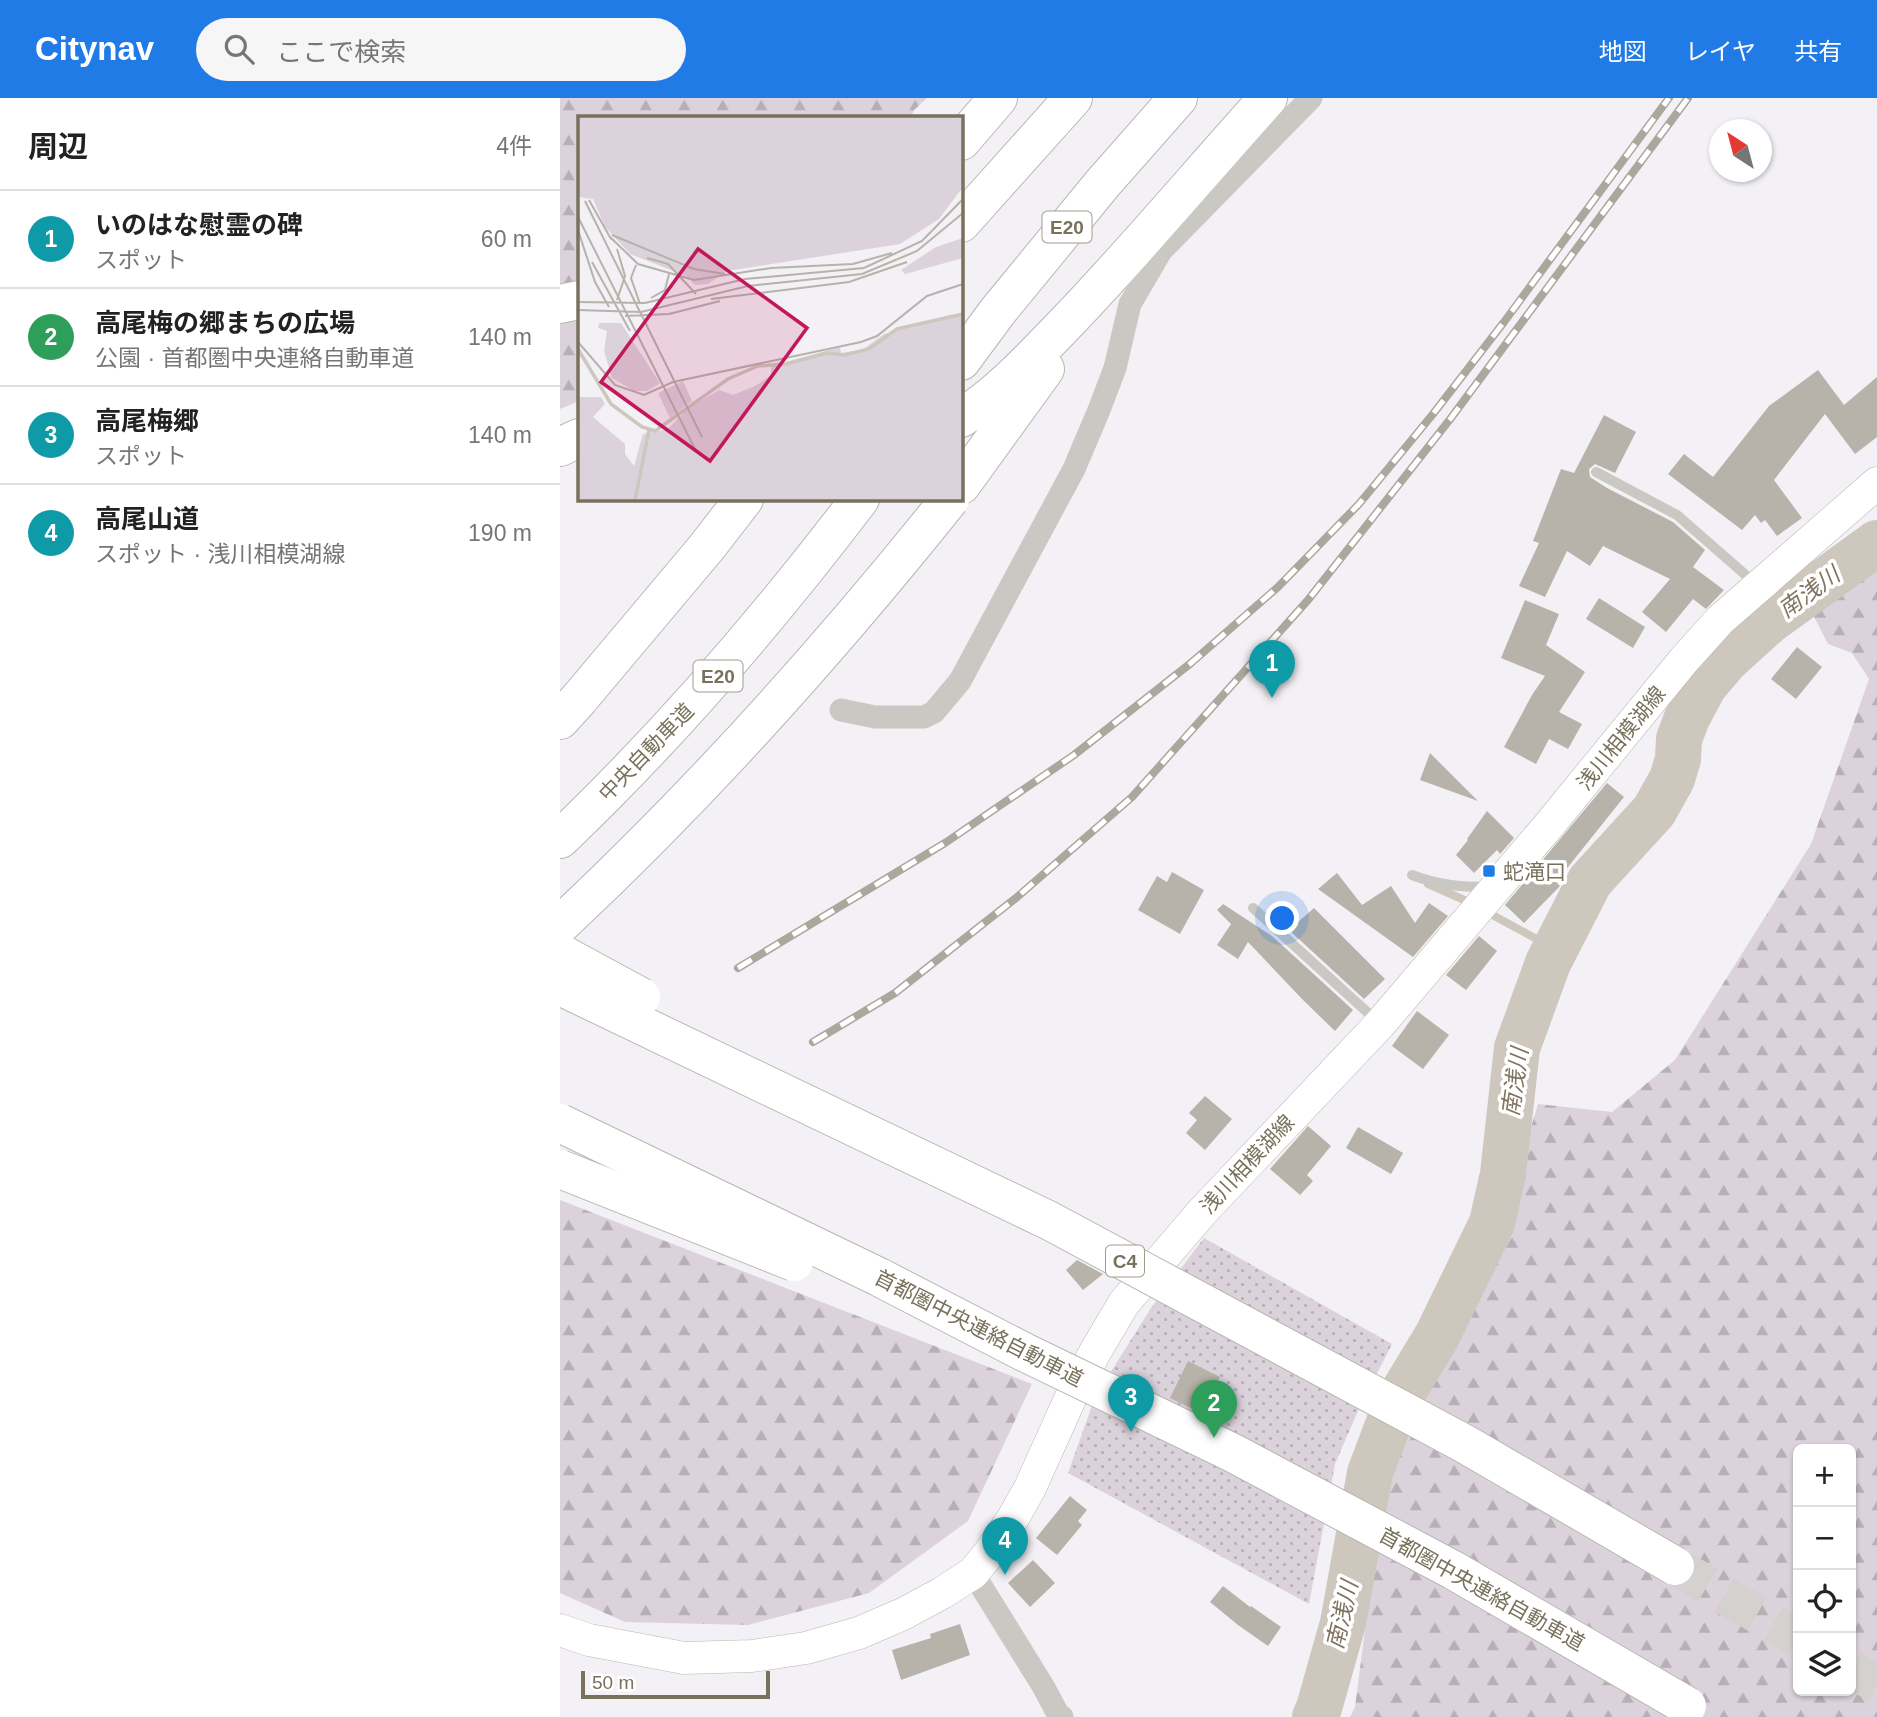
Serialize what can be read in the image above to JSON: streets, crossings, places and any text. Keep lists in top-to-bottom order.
{
  "streets": {
    "highway": [
      "E20",
      "中央自動車道",
      "C4",
      "首都圏中央連絡自動車道"
    ],
    "main road": ["浅川相模湖線"]
  },
  "water": ["南浅川"],
  "places": {
    "transit": ["蛇滝口"]
  },
  "scale_bar": "50 m",
  "north": "top left",
  "page": {
    "header": "Citynav",
    "search": "ここで検索",
    "nav": ["地図", "レイヤ", "共有"],
    "heading": ["周辺", "4件"],
    "list": [
      {
        "mark": "1",
        "name": "いのはな慰霊の碑",
        "note": "スポット",
        "value": "60 m"
      },
      {
        "mark": "2",
        "name": "高尾梅の郷まちの広場",
        "note": "公園 · 首都圏中央連絡自動車道",
        "value": "140 m"
      },
      {
        "mark": "3",
        "name": "高尾梅郷",
        "note": "スポット",
        "value": "140 m"
      },
      {
        "mark": "4",
        "name": "高尾山道",
        "note": "スポット · 浅川相模湖線",
        "value": "190 m"
      }
    ],
    "pins": [
      "1",
      "3",
      "2",
      "4"
    ],
    "map_buttons": ["+", "−"],
    "scale": "50 m"
  }
}
